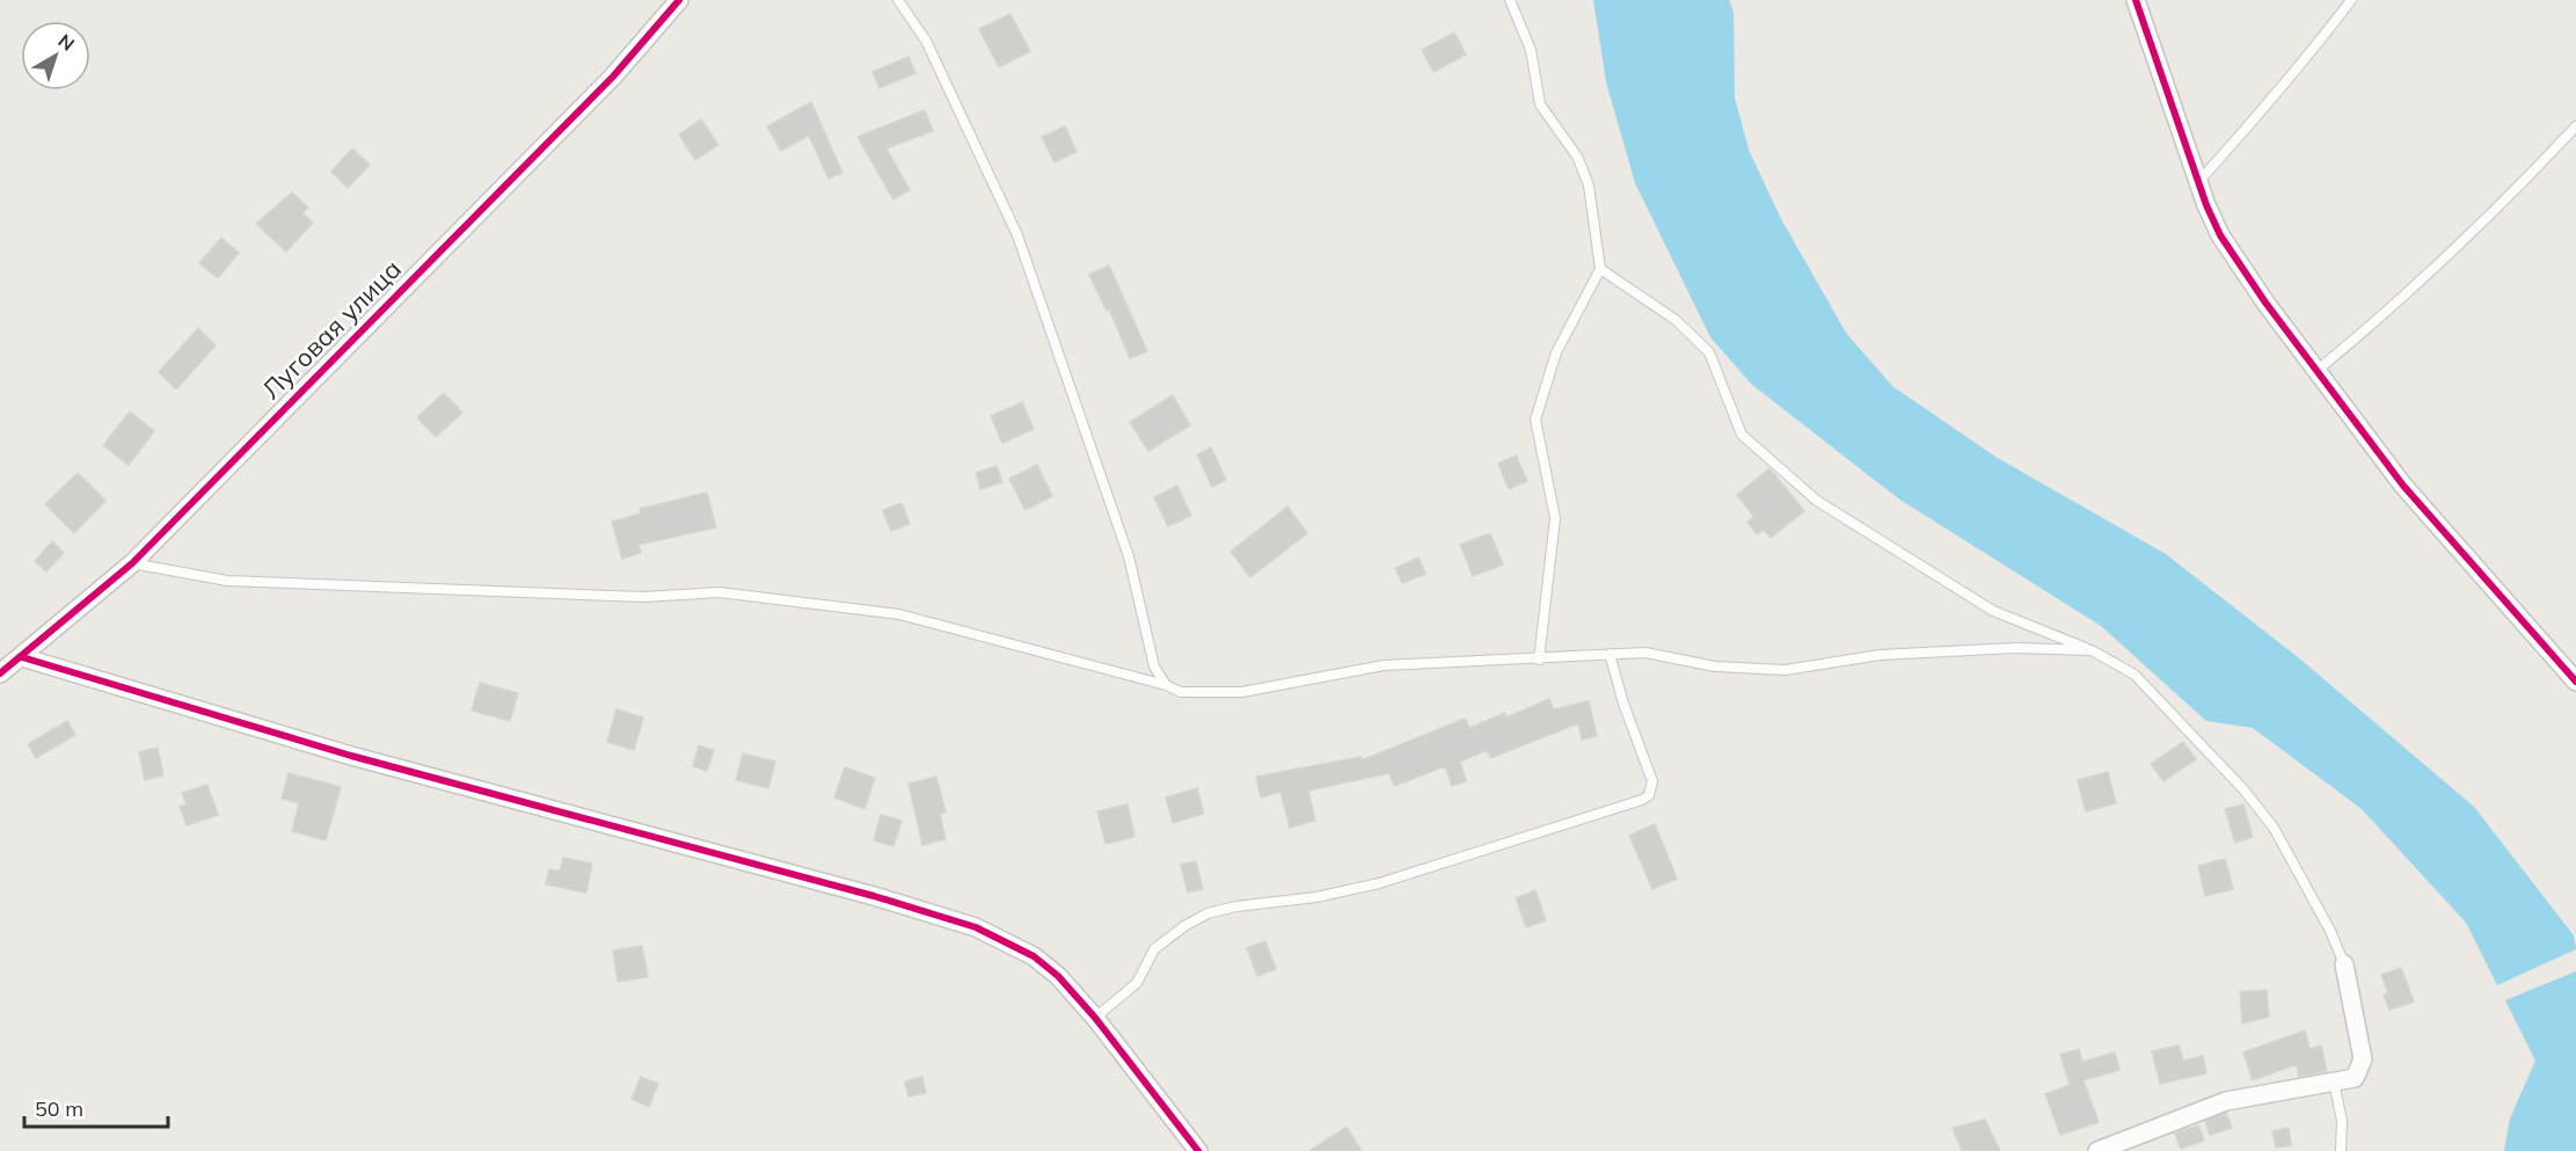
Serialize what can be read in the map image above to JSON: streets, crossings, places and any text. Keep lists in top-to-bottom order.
{
  "streets": {
    "street": ["Луговая улица"]
  },
  "scale_bar": "50 m",
  "north": "top right"
}
